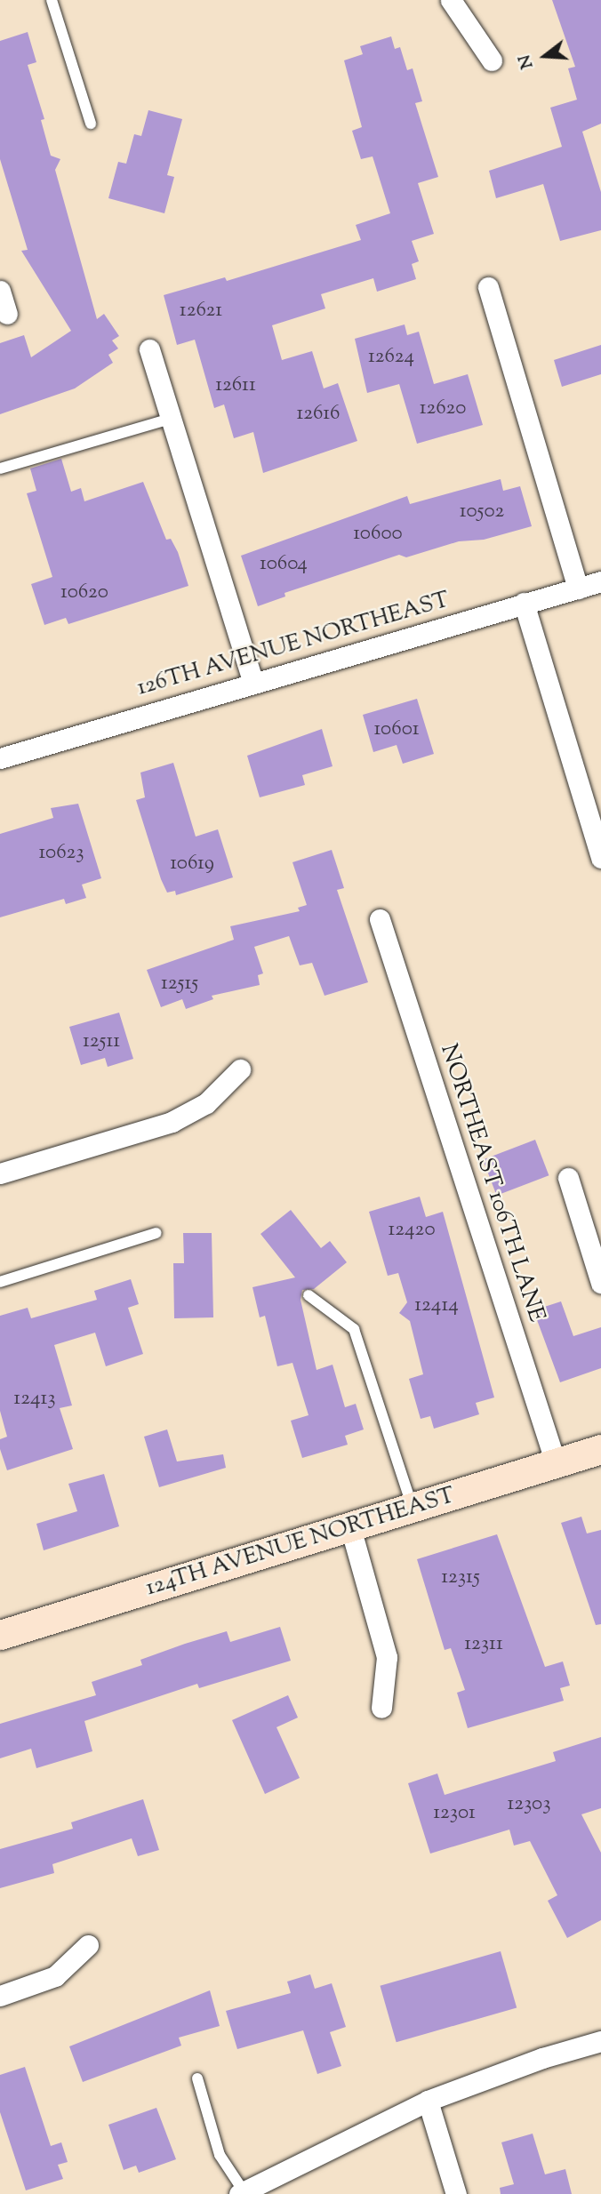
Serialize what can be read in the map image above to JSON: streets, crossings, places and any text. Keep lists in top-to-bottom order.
{
  "streets": {
    "main road": ["124TH AVENUE NORTHEAST"],
    "street": ["126TH AVENUE NORTHEAST", "NORTHEAST 106TH LANE"]
  },
  "crossings": [
    ["NORTHEAST 106TH LANE", "124TH AVENUE NORTHEAST"]
  ],
  "house_numbers": [
    "12621",
    "12624",
    "12611",
    "12620",
    "12616",
    "10502",
    "10600",
    "10604",
    "10620",
    "10601",
    "10623",
    "10619",
    "12515",
    "12511",
    "12420",
    "12414",
    "12413",
    "12315",
    "12311",
    "12303",
    "12301"
  ],
  "north": "left"
}
